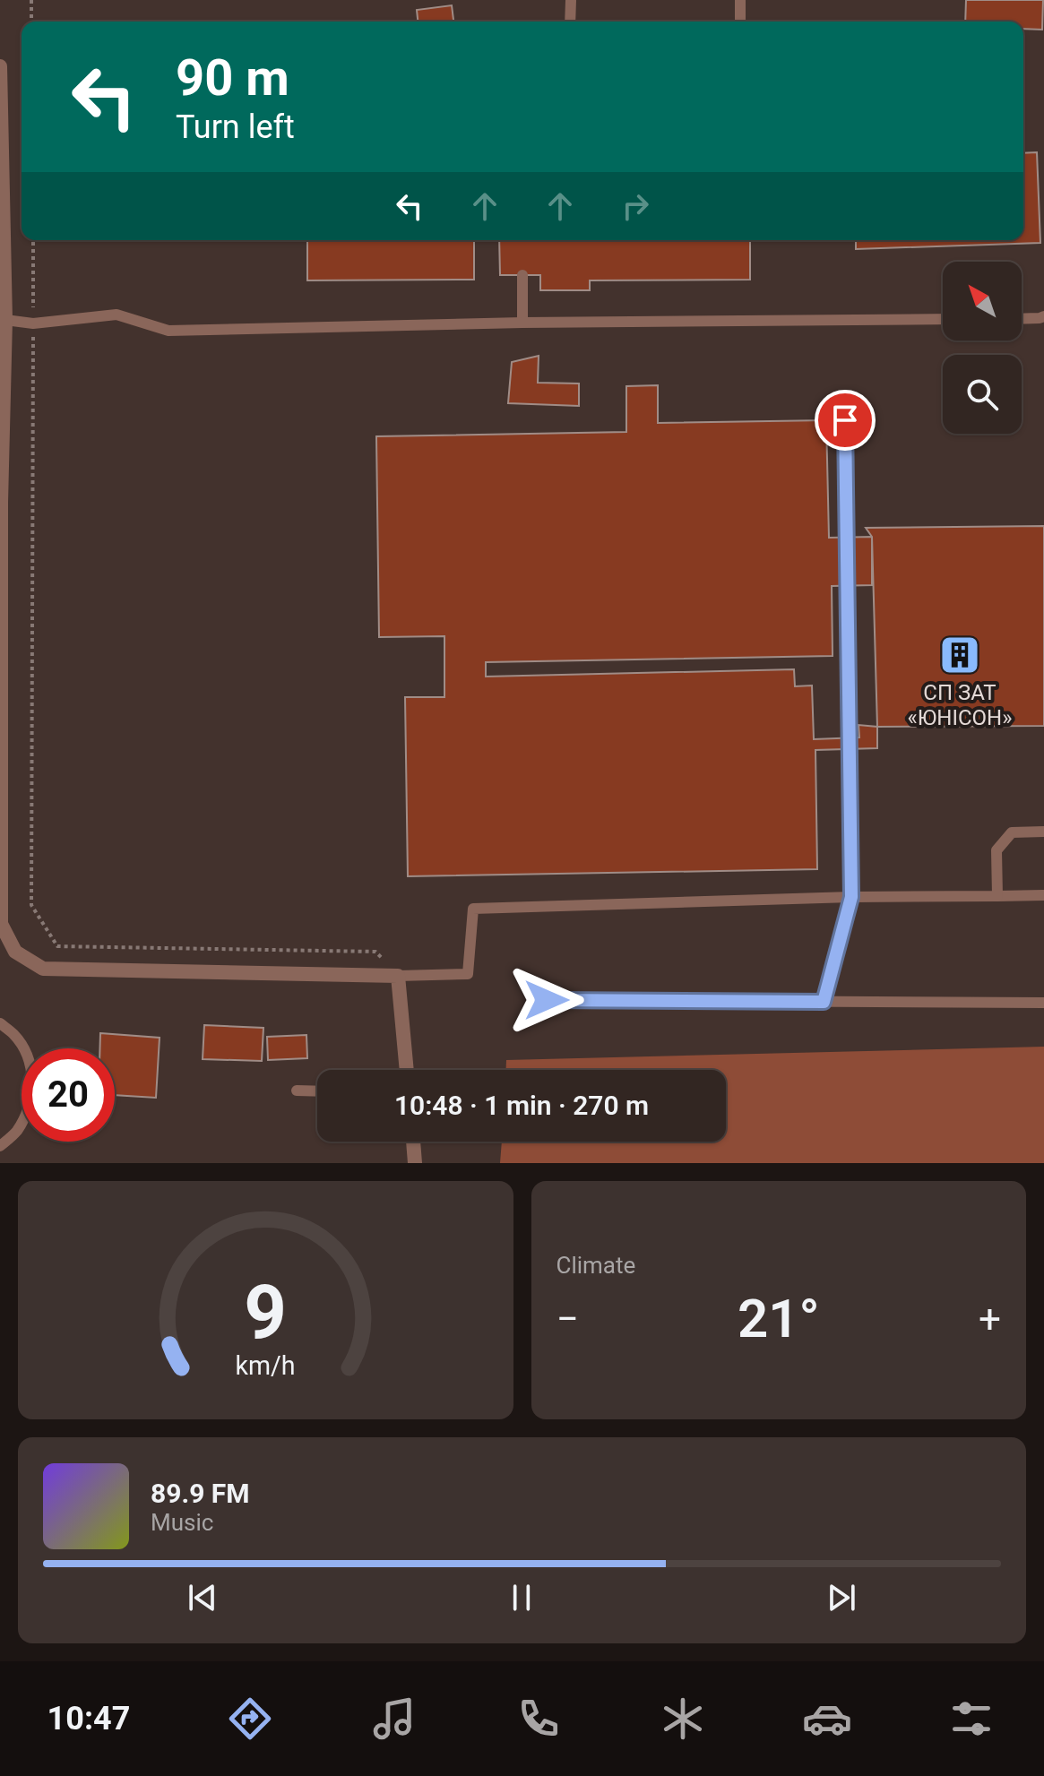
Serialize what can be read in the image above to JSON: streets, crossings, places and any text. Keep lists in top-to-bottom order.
{
  "places": {
    "building": ["СП ЗАТ «ЮНІСОН»"]
  },
  "north": "top left",
  "page": {
    "turn": ["90 m", "Turn left"],
    "limit": "20",
    "trip": "10:48 · 1 min · 270 m",
    "tile": "Climate",
    "heat": ["−", "21°", "+"],
    "song": ["89.9 FM", "Music"],
    "tabs": "10:47",
    "gauge": ["9", "km/h"]
  }
}
